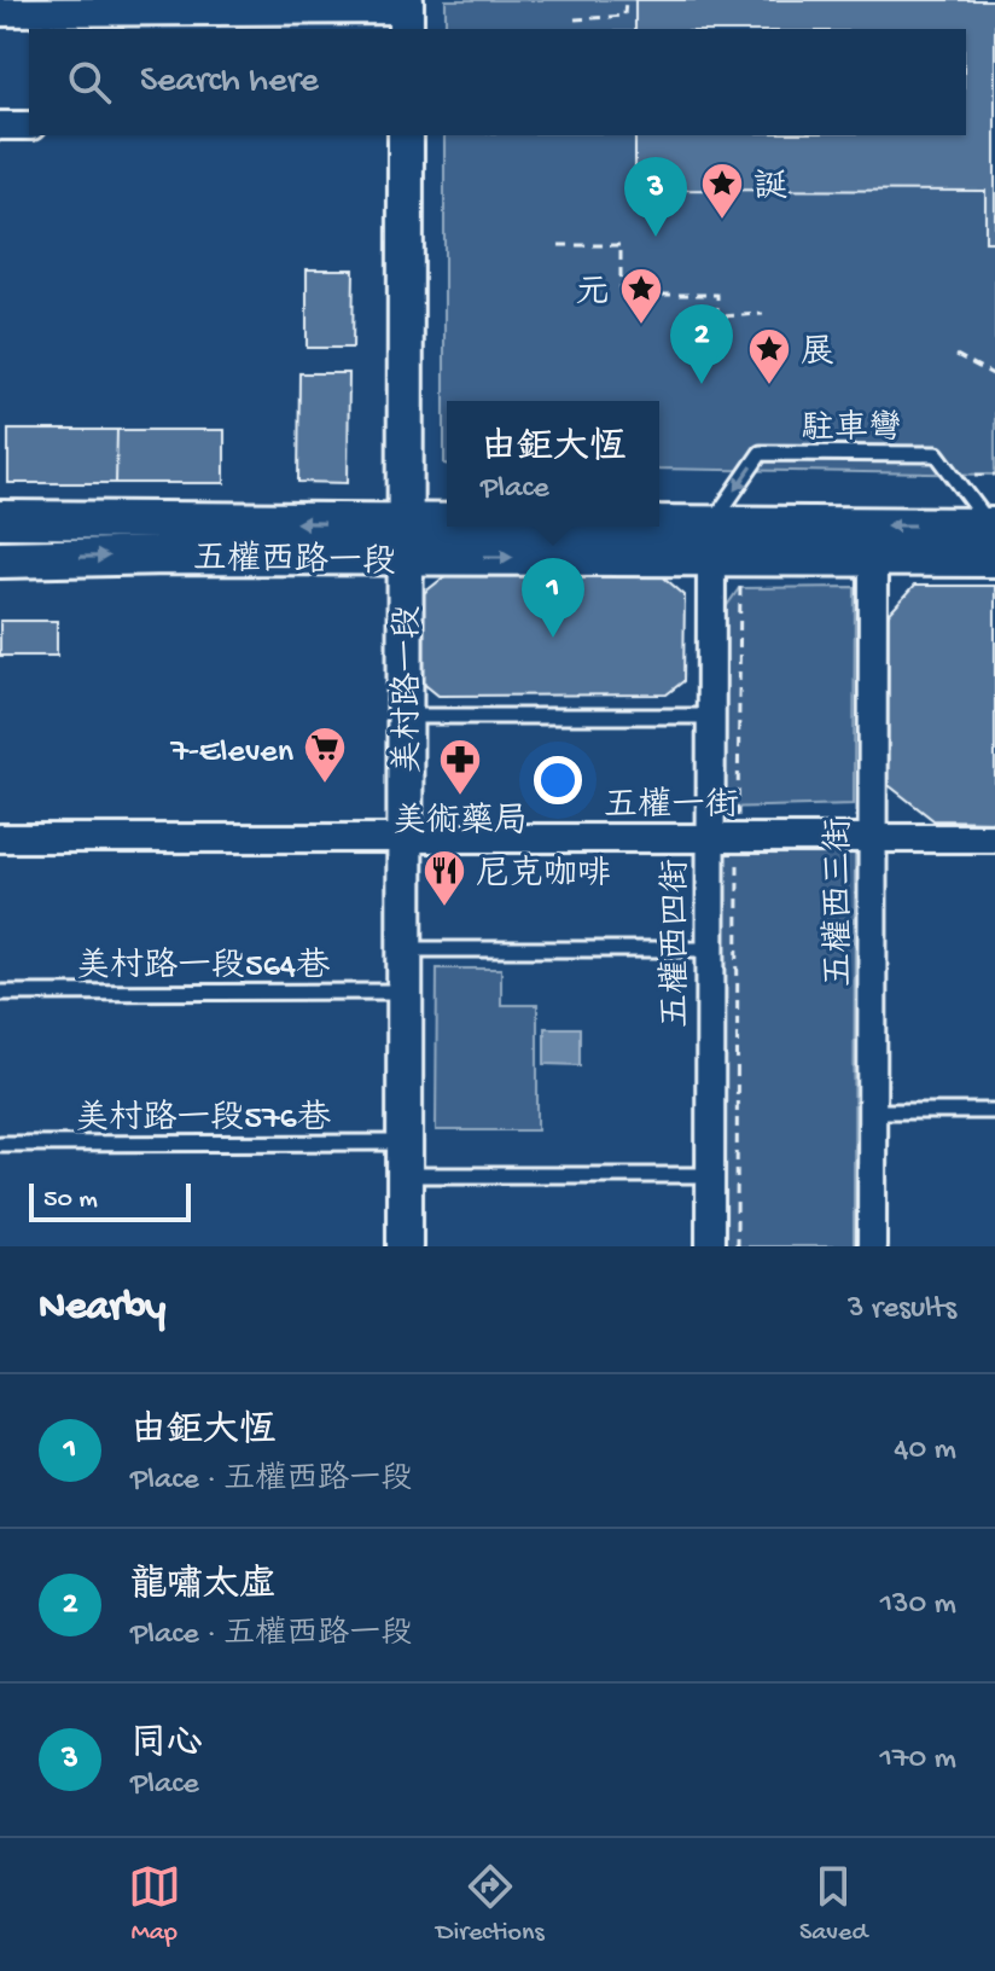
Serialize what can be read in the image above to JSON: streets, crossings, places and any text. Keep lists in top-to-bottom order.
{
  "streets": {
    "main road": ["五權西路一段"],
    "street": [
      "美村路一段",
      "五權一街",
      "五權西三街",
      "五權西四街"
    ],
    "lane": ["駐車彎", "美村路一段564巷", "美村路一段576巷"]
  },
  "crossings": [
    ["駐車彎", "五權西路一段"],
    ["駐車彎", "五權西四街"],
    ["五權西路一段", "美村路一段"],
    ["五權西路一段", "五權西三街"],
    ["五權西路一段", "五權西四街"],
    ["美村路一段", "五權一街"],
    ["美村路一段", "美村路一段564巷"],
    ["美村路一段", "美村路一段576巷"],
    ["五權一街", "五權西三街"],
    ["五權一街", "五權西四街"],
    ["五權西四街", "美村路一段576巷"]
  ],
  "places": {
    "place": ["誕", "元", "展"],
    "supermarket": ["7-Eleven"],
    "pharmacy": ["美術藥局"],
    "restaurant": ["尼克咖啡"]
  },
  "scale_bar": "50 m",
  "page": {
    "search": "Search here",
    "pins": ["3", "2", "1"],
    "popup": ["由鉅大恆", "Place"],
    "scale": "50 m",
    "heading": ["Nearby", "3 results"],
    "list": [
      {
        "mark": "1",
        "name": "由鉅大恆",
        "note": "Place · 五權西路一段",
        "value": "40 m"
      },
      {
        "mark": "2",
        "name": "龍嘯太虛",
        "note": "Place · 五權西路一段",
        "value": "130 m"
      },
      {
        "mark": "3",
        "name": "同心",
        "note": "Place",
        "value": "170 m"
      }
    ],
    "nav": ["Map", "Directions", "Saved"]
  }
}
